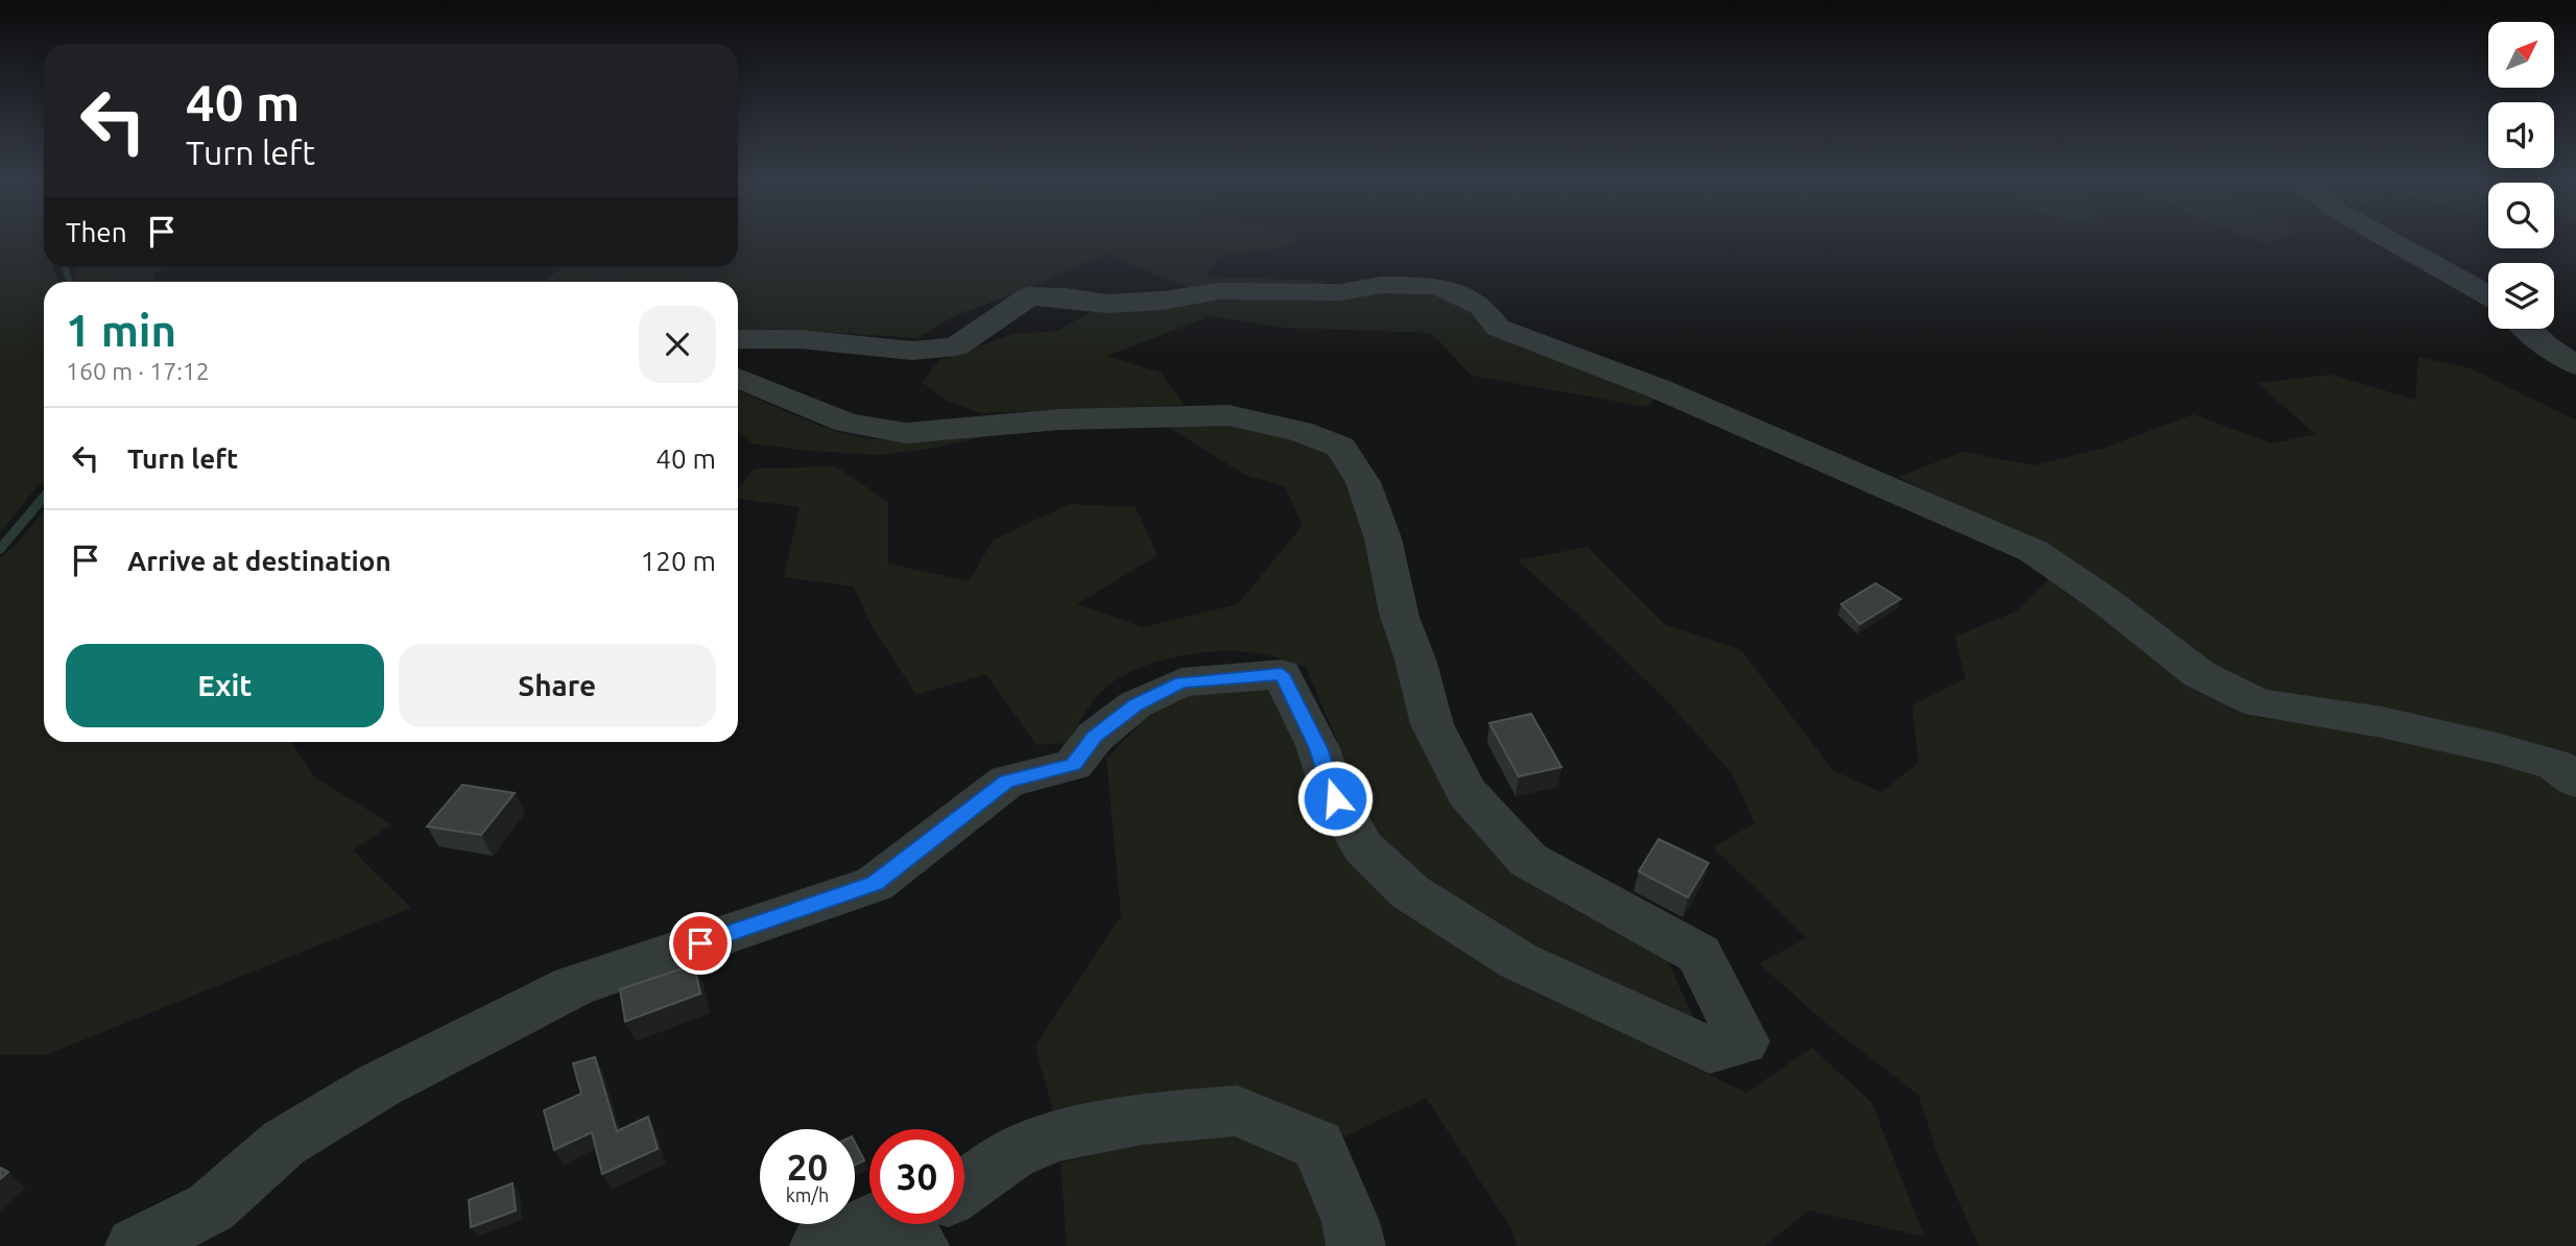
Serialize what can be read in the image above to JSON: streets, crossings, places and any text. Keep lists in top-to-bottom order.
{
  "north": "top right",
  "page": {
    "turn": ["40 m", "Turn left"],
    "then": "Then",
    "heading": ["1 min", "160 m · 17:12"],
    "list": [
      {
        "name": "Turn left",
        "value": "40 m"
      },
      {
        "name": "Arrive at destination",
        "value": "120 m"
      }
    ],
    "buttons": ["Exit", "Share"],
    "speed": "20 km/h",
    "limit": "30"
  }
}
